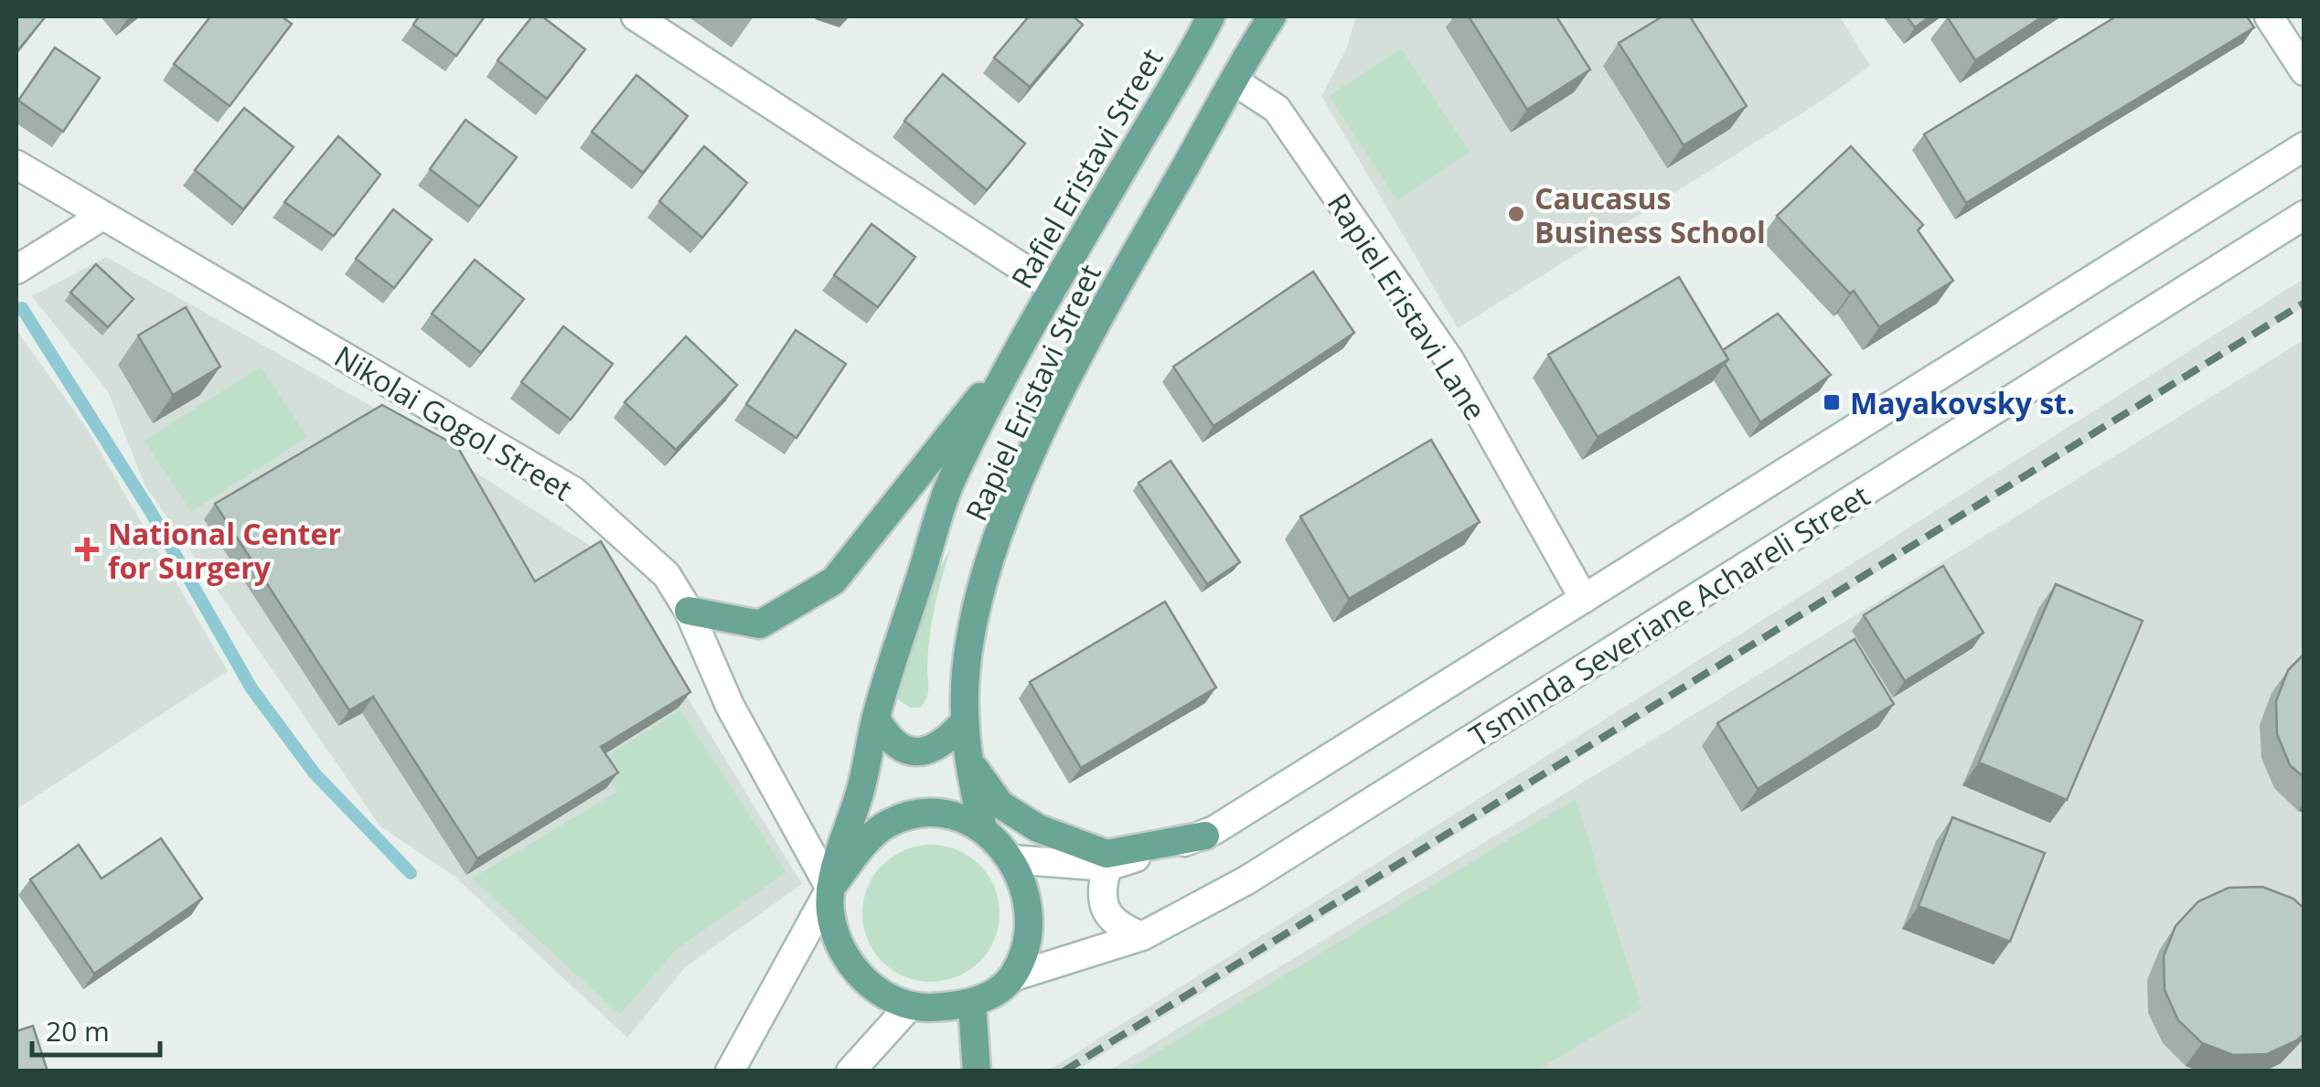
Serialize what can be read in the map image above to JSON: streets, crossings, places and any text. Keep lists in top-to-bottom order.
{
  "streets": {
    "main road": [
      "Rafiel Eristavi Street",
      "Rapiel Eristavi Lane",
      "Rapiel Eristavi Street",
      "Nikolai Gogol Street",
      "Tsminda Severiane Achareli Street"
    ]
  },
  "crossings": [
    ["Rafiel Eristavi Street", "Rapiel Eristavi Street"],
    ["Rapiel Eristavi Lane", "Rapiel Eristavi Street"],
    ["Rapiel Eristavi Lane", "Tsminda Severiane Achareli Street"],
    ["Rapiel Eristavi Street", "Nikolai Gogol Street"],
    ["Rapiel Eristavi Street", "Tsminda Severiane Achareli Street"],
    ["Nikolai Gogol Street", "Tsminda Severiane Achareli Street"]
  ],
  "places": {
    "other": ["Caucasus Business School"],
    "transit": ["Mayakovsky st."],
    "health": ["National Center for Surgery"]
  },
  "scale_bar": "20 m"
}
